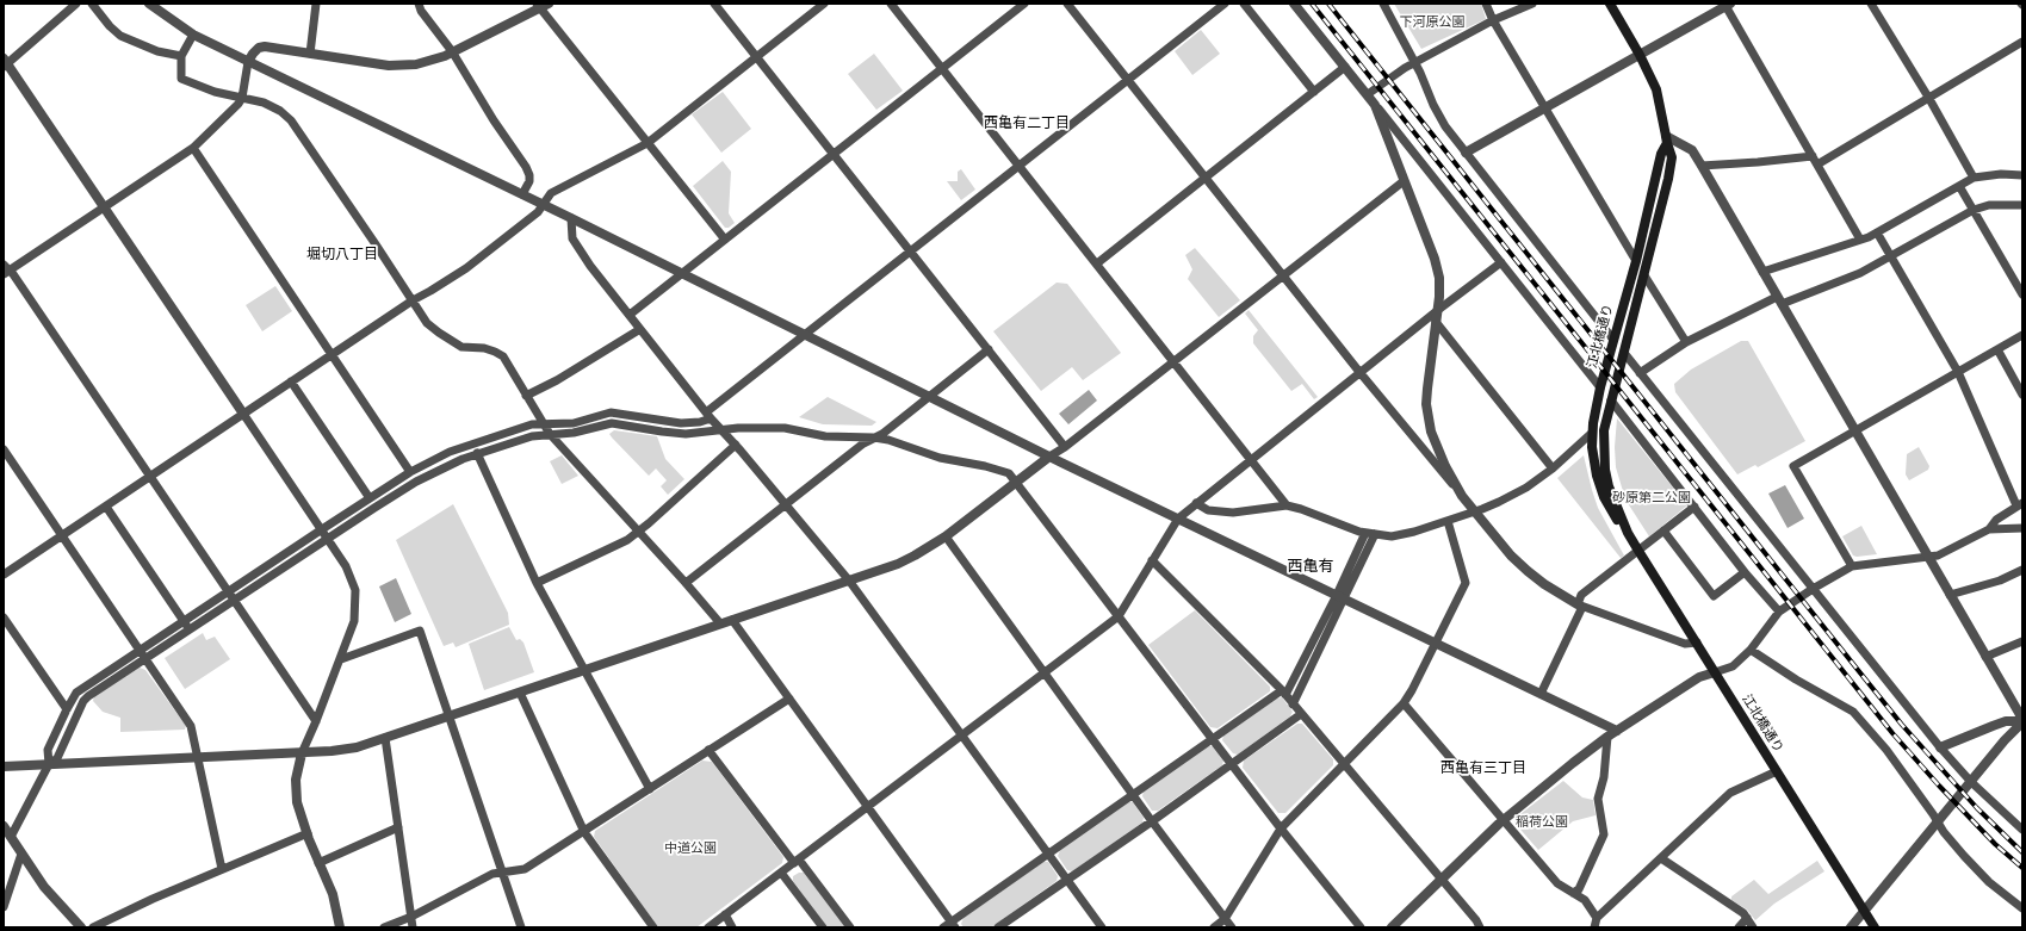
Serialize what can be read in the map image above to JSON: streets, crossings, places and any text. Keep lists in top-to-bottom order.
{
  "streets": {
    "main road": ["江北橋通り"]
  },
  "districts": [
    "西亀有二丁目",
    "堀切八丁目",
    "西亀有",
    "西亀有三丁目"
  ],
  "parks": [
    "下河原公園",
    "砂原第二公園",
    "稲荷公園",
    "中道公園"
  ]
}
